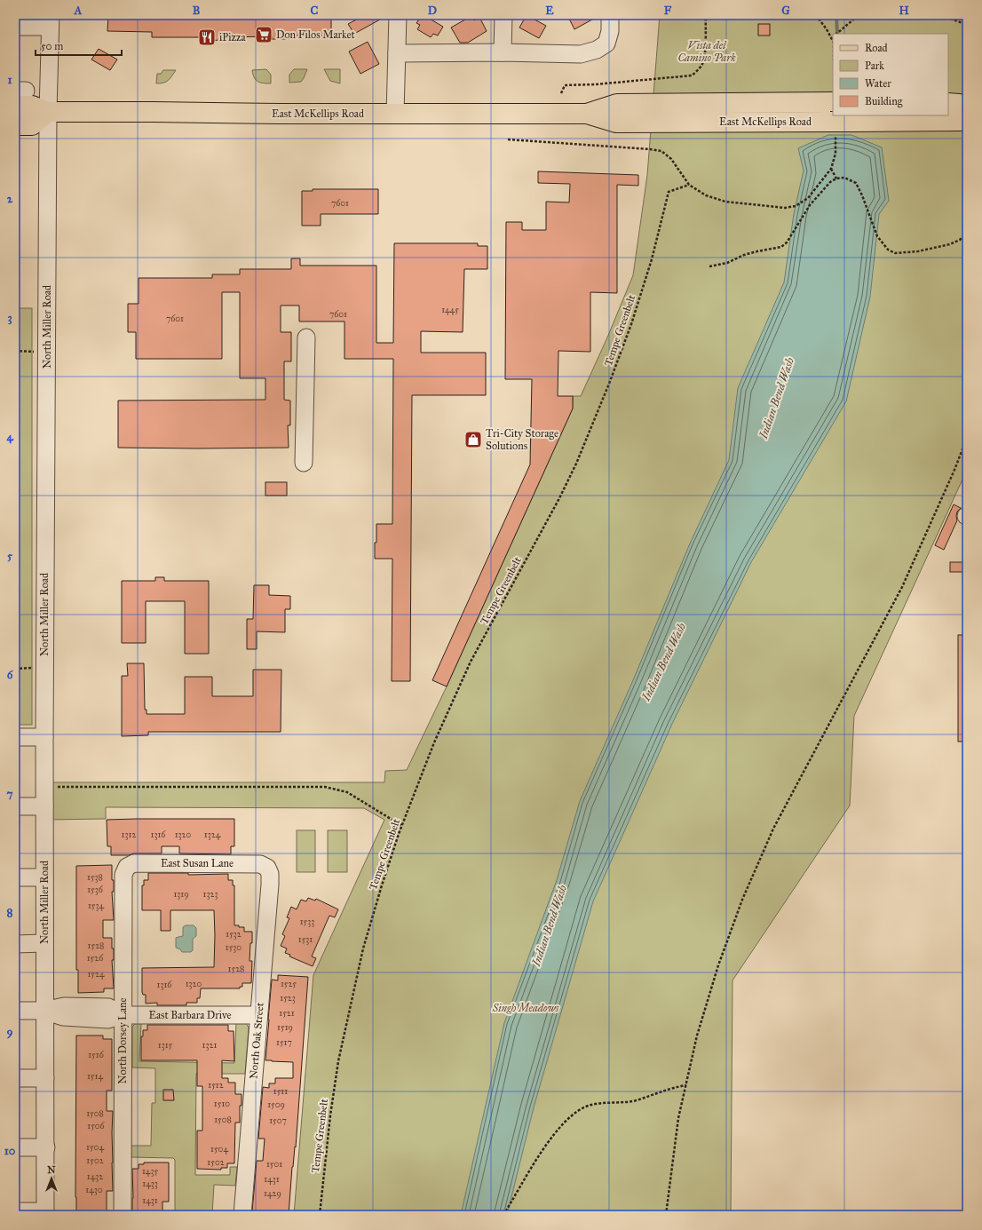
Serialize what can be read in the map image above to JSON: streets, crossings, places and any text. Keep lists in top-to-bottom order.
{
  "streets": {
    "main road": ["East McKellips Road"],
    "street": [
      "North Miller Road",
      "East Susan Lane",
      "East Barbara Drive",
      "North Dorsey Lane",
      "North Oak Street"
    ],
    "path": ["Tempe Greenbelt"]
  },
  "crossings": [
    ["East McKellips Road", "North Miller Road"],
    ["North Miller Road", "East Barbara Drive"],
    ["East Susan Lane", "North Dorsey Lane"],
    ["East Susan Lane", "North Oak Street"],
    ["East Barbara Drive", "North Dorsey Lane"],
    ["East Barbara Drive", "North Oak Street"]
  ],
  "water": ["Indian Bend Wash"],
  "parks": ["Vista del Camino Park", "Singh Meadows"],
  "places": {
    "supermarket": ["Don Filos Market"],
    "restaurant": ["iPizza"],
    "shop": ["Tri-City Storage Solutions"]
  },
  "house_numbers": [
    "7601",
    "1445",
    "7601",
    "7601",
    "1312",
    "1316",
    "1320",
    "1324",
    "1538",
    "1536",
    "1319",
    "1323",
    "1534",
    "1533",
    "1532",
    "1531",
    "1528",
    "1530",
    "1526",
    "1528",
    "1524",
    "1320",
    "1525",
    "1316",
    "1523",
    "1521",
    "1519",
    "1517",
    "1315",
    "1321",
    "1516",
    "1514",
    "1512",
    "1511",
    "1510",
    "1509",
    "1508",
    "1508",
    "1507",
    "1506",
    "1504",
    "1504",
    "1502",
    "1502",
    "1501",
    "1435",
    "1432",
    "1431",
    "1433",
    "1430",
    "1429",
    "1431"
  ],
  "legend": [
    "Road",
    "Park",
    "Water",
    "Building"
  ],
  "scale_bar": "50 m",
  "north": "top",
  "grid": {
    "columns": [
      "A",
      "B",
      "C",
      "D",
      "E",
      "F",
      "G",
      "H"
    ],
    "rows": [
      "1",
      "2",
      "3",
      "4",
      "5",
      "6",
      "7",
      "8",
      "9",
      "10"
    ]
  }
}
